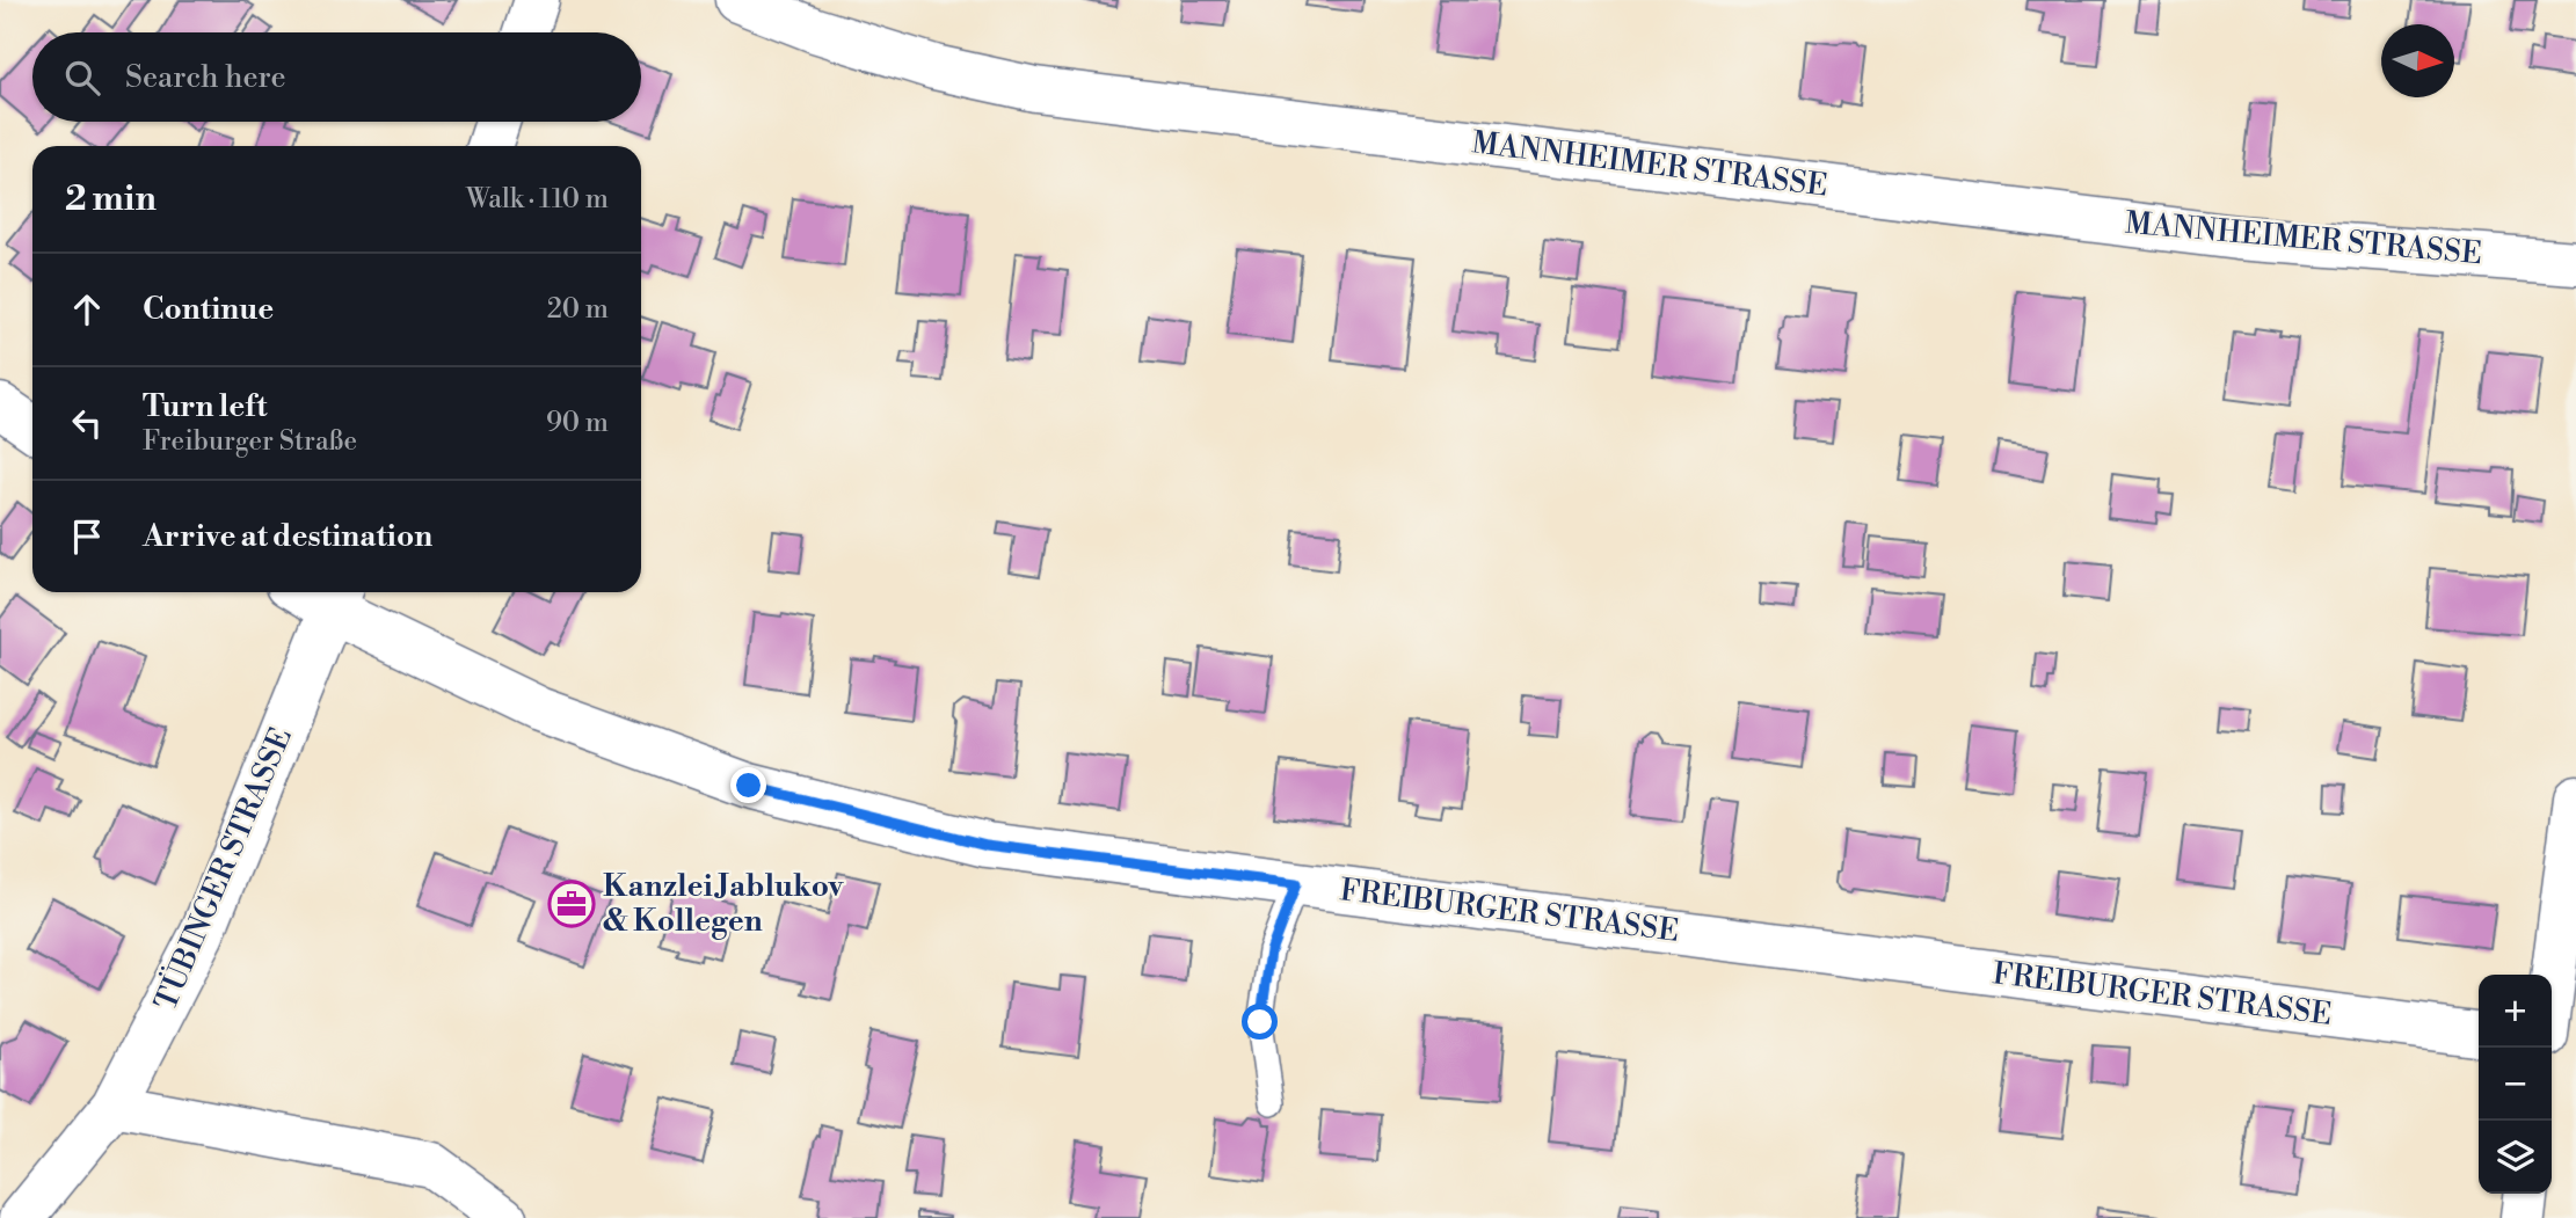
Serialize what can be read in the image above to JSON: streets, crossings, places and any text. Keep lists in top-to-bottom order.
{
  "streets": {
    "street": ["MANNHEIMER STRASSE", "TÜBINGER STRASSE", "FREIBURGER STRASSE"]
  },
  "crossings": [
    ["TÜBINGER STRASSE", "FREIBURGER STRASSE"]
  ],
  "places": {
    "office": ["Kanzlei Jablukov & Kollegen"]
  },
  "north": "right",
  "page": {
    "search": "Search here",
    "heading": ["2 min", "Walk · 110 m"],
    "list": [
      ["Continue", "20 m"],
      ["Turn left", "Freiburger Straße", "90 m"],
      "Arrive at destination"
    ],
    "map_buttons": ["+", "−"]
  }
}
